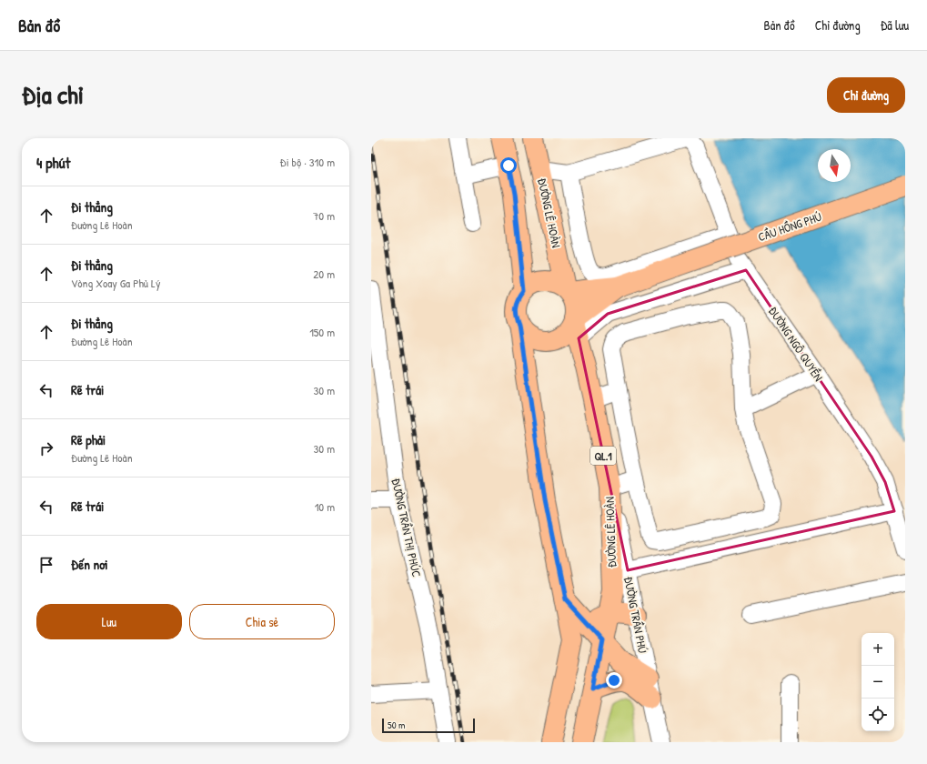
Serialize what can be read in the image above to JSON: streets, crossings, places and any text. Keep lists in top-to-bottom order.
{
  "streets": {
    "main road": ["ĐƯỜNG LÊ HOÀN", "CẦU HỒNG PHÚ", "QL.1"],
    "street": ["ĐƯỜNG NGÔ QUYỀN", "ĐƯỜNG TRẦN THỊ PHÚC", "ĐƯỜNG TRẦN PHÚ"]
  },
  "crossings": [
    ["ĐƯỜNG LÊ HOÀN", "ĐƯỜNG TRẦN PHÚ"]
  ],
  "scale_bar": "50 m",
  "north": "bottom",
  "page": {
    "header": "Bản đồ",
    "nav": ["Bản đồ", "Chỉ đường", "Đã lưu"],
    "title": "Địa chỉ",
    "buttons": [
      "Chỉ đường",
      ["Lưu", "Chia sẻ"]
    ],
    "heading": ["4 phút", "Đi bộ · 310 m"],
    "list": [
      ["Đi thẳng", "Đường Lê Hoàn", "70 m"],
      ["Đi thẳng", "Vòng Xoay Ga Phủ Lý", "20 m"],
      ["Đi thẳng", "Đường Lê Hoàn", "150 m"],
      ["Rẽ trái", "30 m"],
      ["Rẽ phải", "Đường Lê Hoàn", "30 m"],
      ["Rẽ trái", "10 m"],
      "Đến nơi"
    ],
    "map_buttons": ["+", "−"],
    "scale": "50 m"
  }
}
